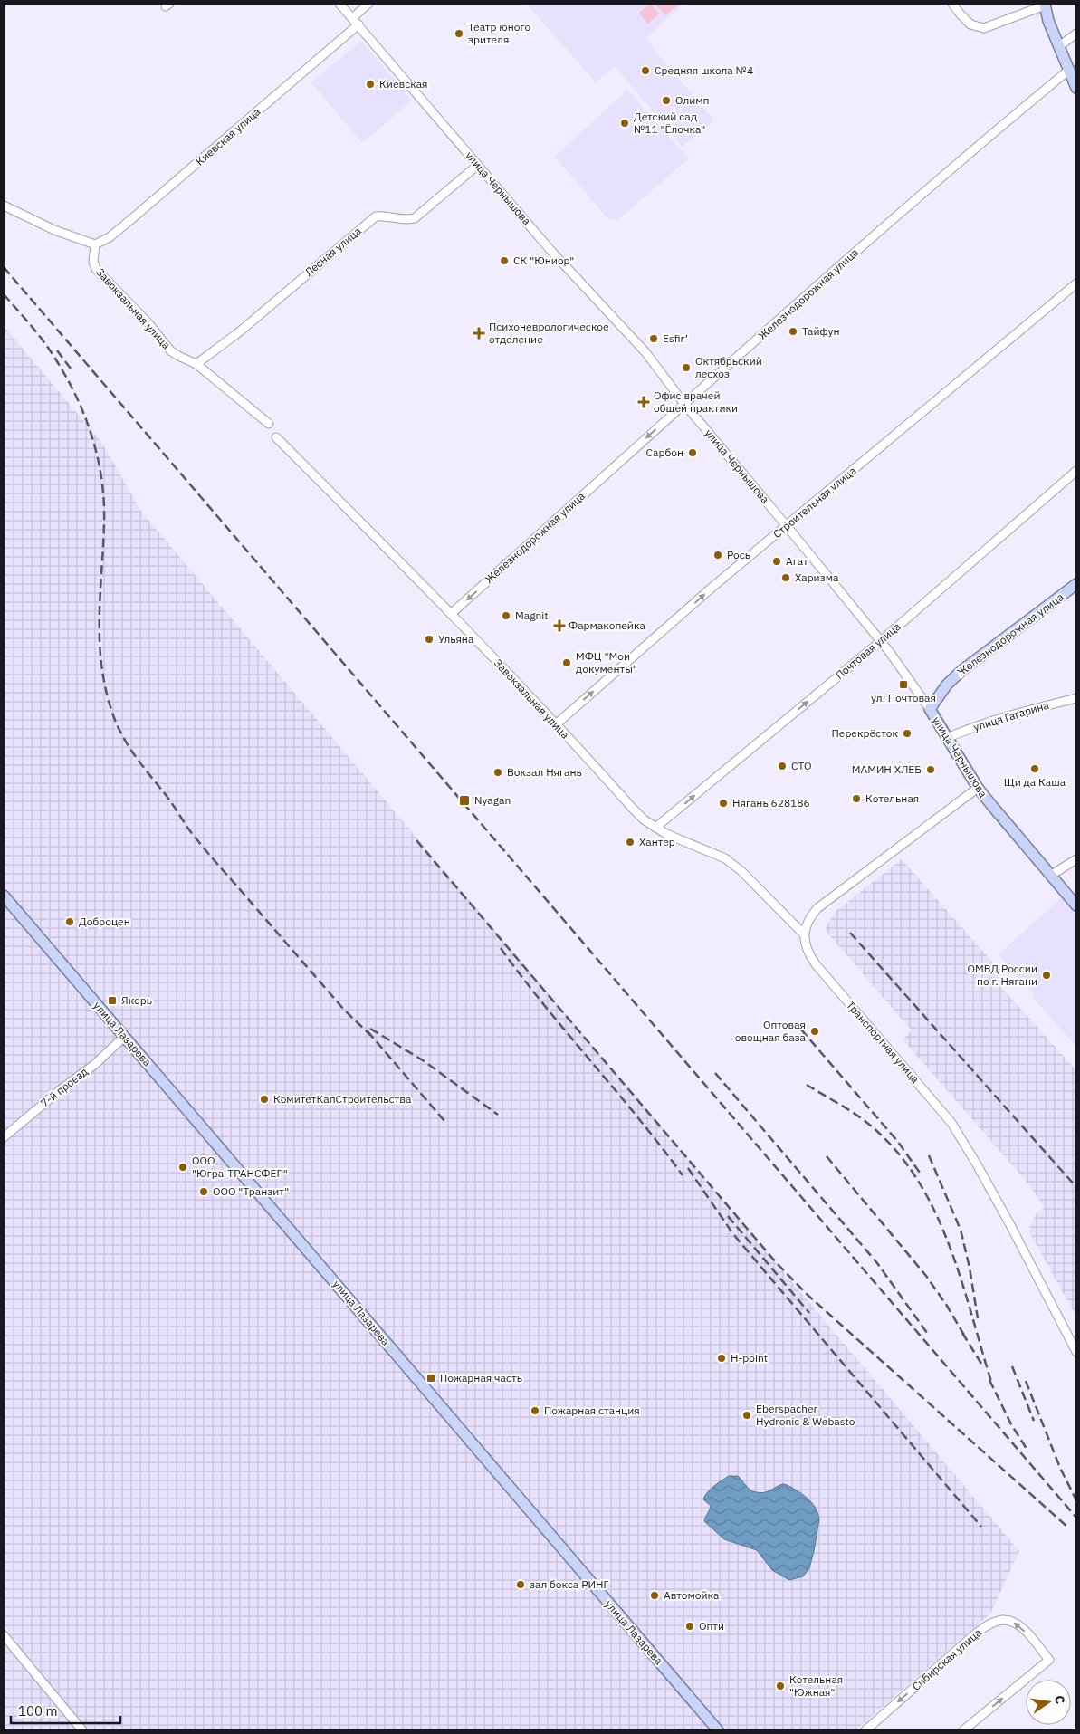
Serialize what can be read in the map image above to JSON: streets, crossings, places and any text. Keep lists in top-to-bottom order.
{
  "streets": {
    "main road": ["улица Чернышова", "Железнодорожная улица", "улица Лазарева"],
    "street": [
      "Киевская улица",
      "Лесная улица",
      "Завокзальная улица",
      "Строительная улица",
      "Почтовая улица",
      "улица Гагарина",
      "Транспортная улица",
      "7-й проезд",
      "Сибирская улица"
    ]
  },
  "crossings": [
    ["Киевская улица", "улица Чернышова"],
    ["Киевская улица", "Завокзальная улица"],
    ["улица Чернышова", "Лесная улица"],
    ["улица Чернышова", "Железнодорожная улица"],
    ["улица Чернышова", "Строительная улица"],
    ["улица Чернышова", "Почтовая улица"],
    ["улица Чернышова", "улица Гагарина"],
    ["Лесная улица", "Завокзальная улица"],
    ["Железнодорожная улица", "Завокзальная улица"],
    ["Завокзальная улица", "Строительная улица"],
    ["Завокзальная улица", "Почтовая улица"],
    ["Завокзальная улица", "Транспортная улица"],
    ["улица Лазарева", "7-й проезд"]
  ],
  "one_way": ["Строительная улица", "Почтовая улица"],
  "places": {
    "other": [
      "Театр юного зрителя",
      "Средняя школа №4",
      "Киевская",
      "Олимп",
      "Детский сад №11 \"Ёлочка\"",
      "СК \"Юниор\"",
      "Тайфун",
      "Esfir’",
      "Октябрьский лесхоз",
      "Сарбон",
      "Рось",
      "Агат",
      "Харизма",
      "Magnit",
      "Ульяна",
      "МФЦ \"Мои документы\"",
      "Перекрёсток",
      "СТО",
      "Щи да Каша",
      "МАМИН ХЛЕБ",
      "Вокзал Нягань",
      "Котельная",
      "Нягань 628186",
      "Хантер",
      "Доброцен",
      "ОМВД России по г. Нягани",
      "Оптовая овощная база",
      "КомитетКапСтроительства",
      "ООО \"Югра-ТРАНСФЕР\"",
      "ООО \"Транзит\"",
      "H-point",
      "Пожарная станция",
      "Eberspacher Hydronic & Webasto",
      "зал бокса РИНГ",
      "Автомойка",
      "Опти",
      "Котельная \"Южная\""
    ],
    "health": ["Психоневрологическое отделение", "Офис врачей общей практики", "Фармакопейка"],
    "transit": [
      "ул. Почтовая",
      "Nyagan",
      "Якорь",
      "Пожарная часть"
    ]
  },
  "scale_bar": "100 m",
  "north": "right"
}
